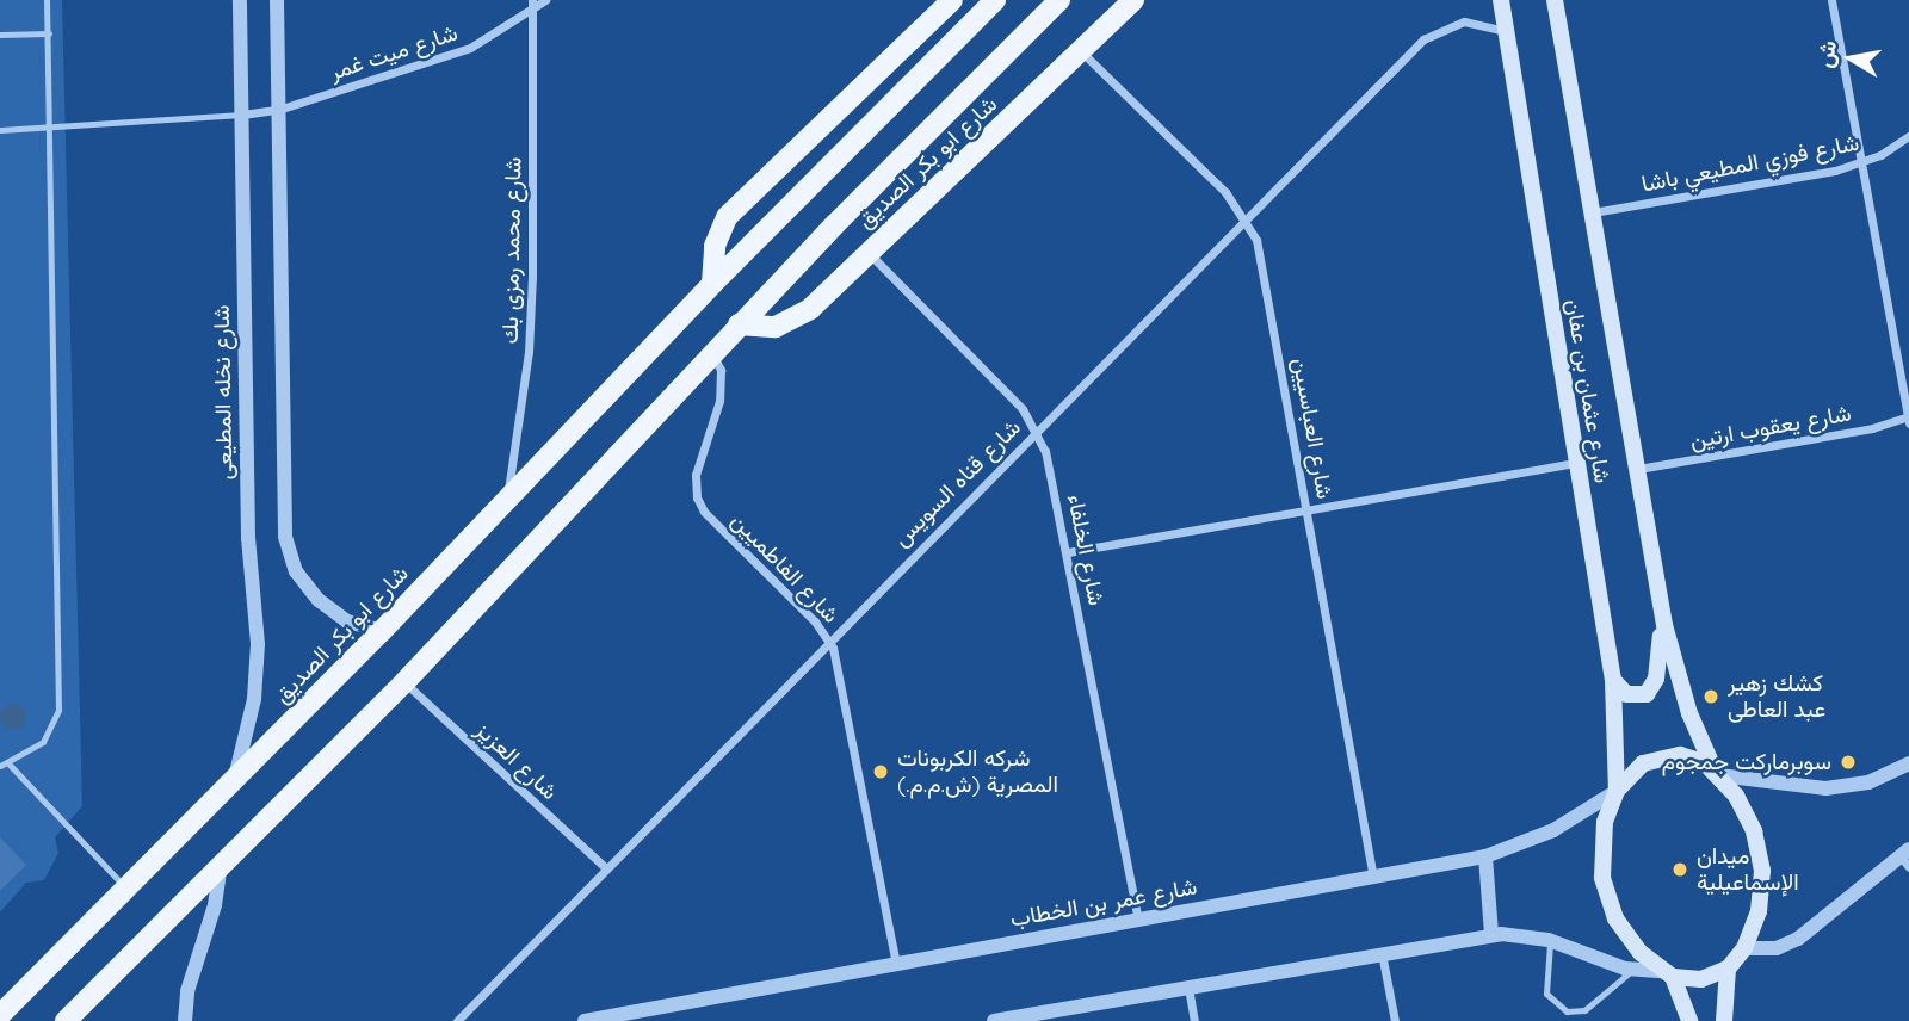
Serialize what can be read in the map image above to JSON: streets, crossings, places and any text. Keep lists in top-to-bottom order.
{
  "streets": {
    "main road": ["شارع ابو بكر الصديق", "شارع عثمان بن عفان"],
    "street": [
      "شارع ميت غمر",
      "شارع فوزي المطيعي باشا",
      "شارع محمد رمزى بك",
      "شارع نخله المطيعى",
      "شارع يعقوب ارتين",
      "شارع العباسيين",
      "شارع قناه السويس",
      "شارع الخلفاء",
      "شارع الفاطميين",
      "شارع العزيز",
      "شارع عمر بن الخطاب"
    ]
  },
  "crossings": [
    ["شارع ميت غمر", "شارع محمد رمزى بك"],
    ["شارع ميت غمر", "شارع نخله المطيعى"],
    ["شارع ابو بكر الصديق", "شارع محمد رمزى بك"],
    ["شارع ابو بكر الصديق", "شارع نخله المطيعى"],
    ["شارع ابو بكر الصديق", "شارع العباسيين"],
    ["شارع ابو بكر الصديق", "شارع الخلفاء"],
    ["شارع ابو بكر الصديق", "شارع الفاطميين"],
    ["شارع ابو بكر الصديق", "شارع العزيز"],
    ["شارع فوزي المطيعي باشا", "شارع عثمان بن عفان"],
    ["شارع عثمان بن عفان", "شارع يعقوب ارتين"],
    ["شارع عثمان بن عفان", "شارع قناه السويس"],
    ["شارع عثمان بن عفان", "شارع عمر بن الخطاب"],
    ["شارع العباسيين", "شارع قناه السويس"],
    ["شارع العباسيين", "شارع عمر بن الخطاب"],
    ["شارع قناه السويس", "شارع الخلفاء"],
    ["شارع قناه السويس", "شارع الفاطميين"],
    ["شارع قناه السويس", "شارع العزيز"],
    ["شارع الخلفاء", "شارع عمر بن الخطاب"],
    ["شارع الفاطميين", "شارع عمر بن الخطاب"]
  ],
  "places": [
    "كشك زهير عبد العاطى",
    "سوبرماركت جمجوم",
    "شركه الكربونات المصرية (ش.م.م.)",
    "ميدان الإسماعيلية"
  ],
  "north": "left"
}
